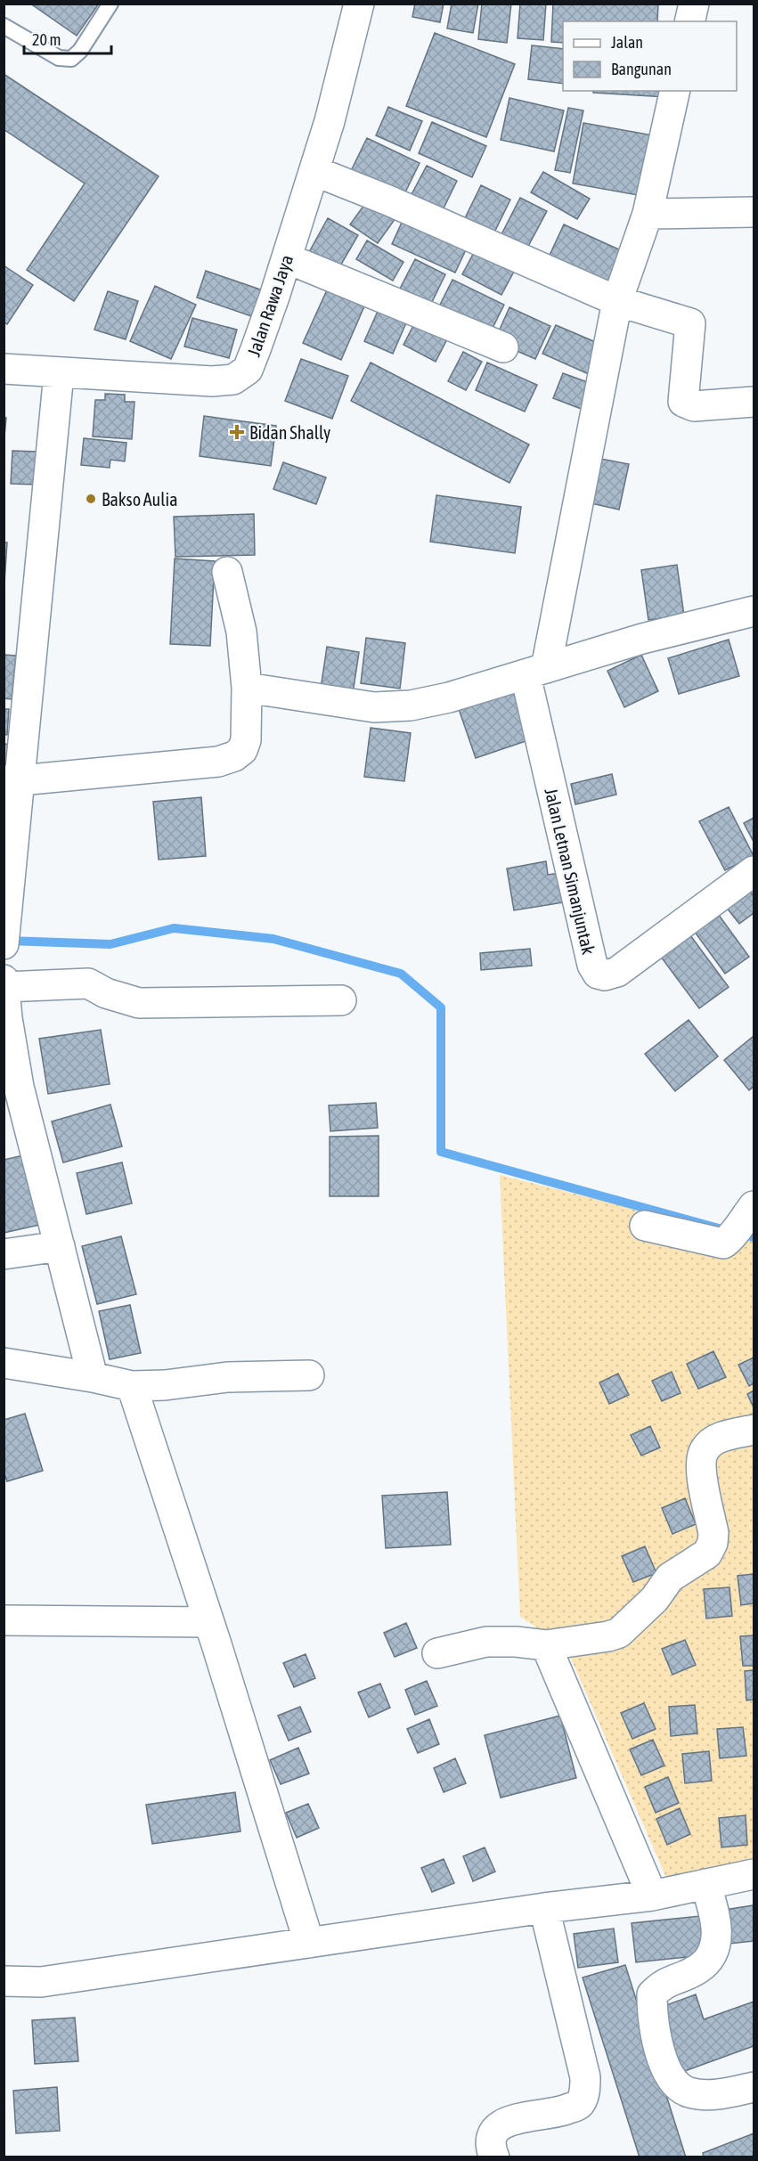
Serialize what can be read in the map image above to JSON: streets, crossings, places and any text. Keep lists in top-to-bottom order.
{
  "streets": {
    "street": ["Jalan Rawa Jaya", "Jalan Letnan Simanjuntak"]
  },
  "places": {
    "health": ["Bidan Shally"],
    "other": ["Bakso Aulia"]
  },
  "legend": ["Jalan", "Bangunan"],
  "scale_bar": "20 m"
}
